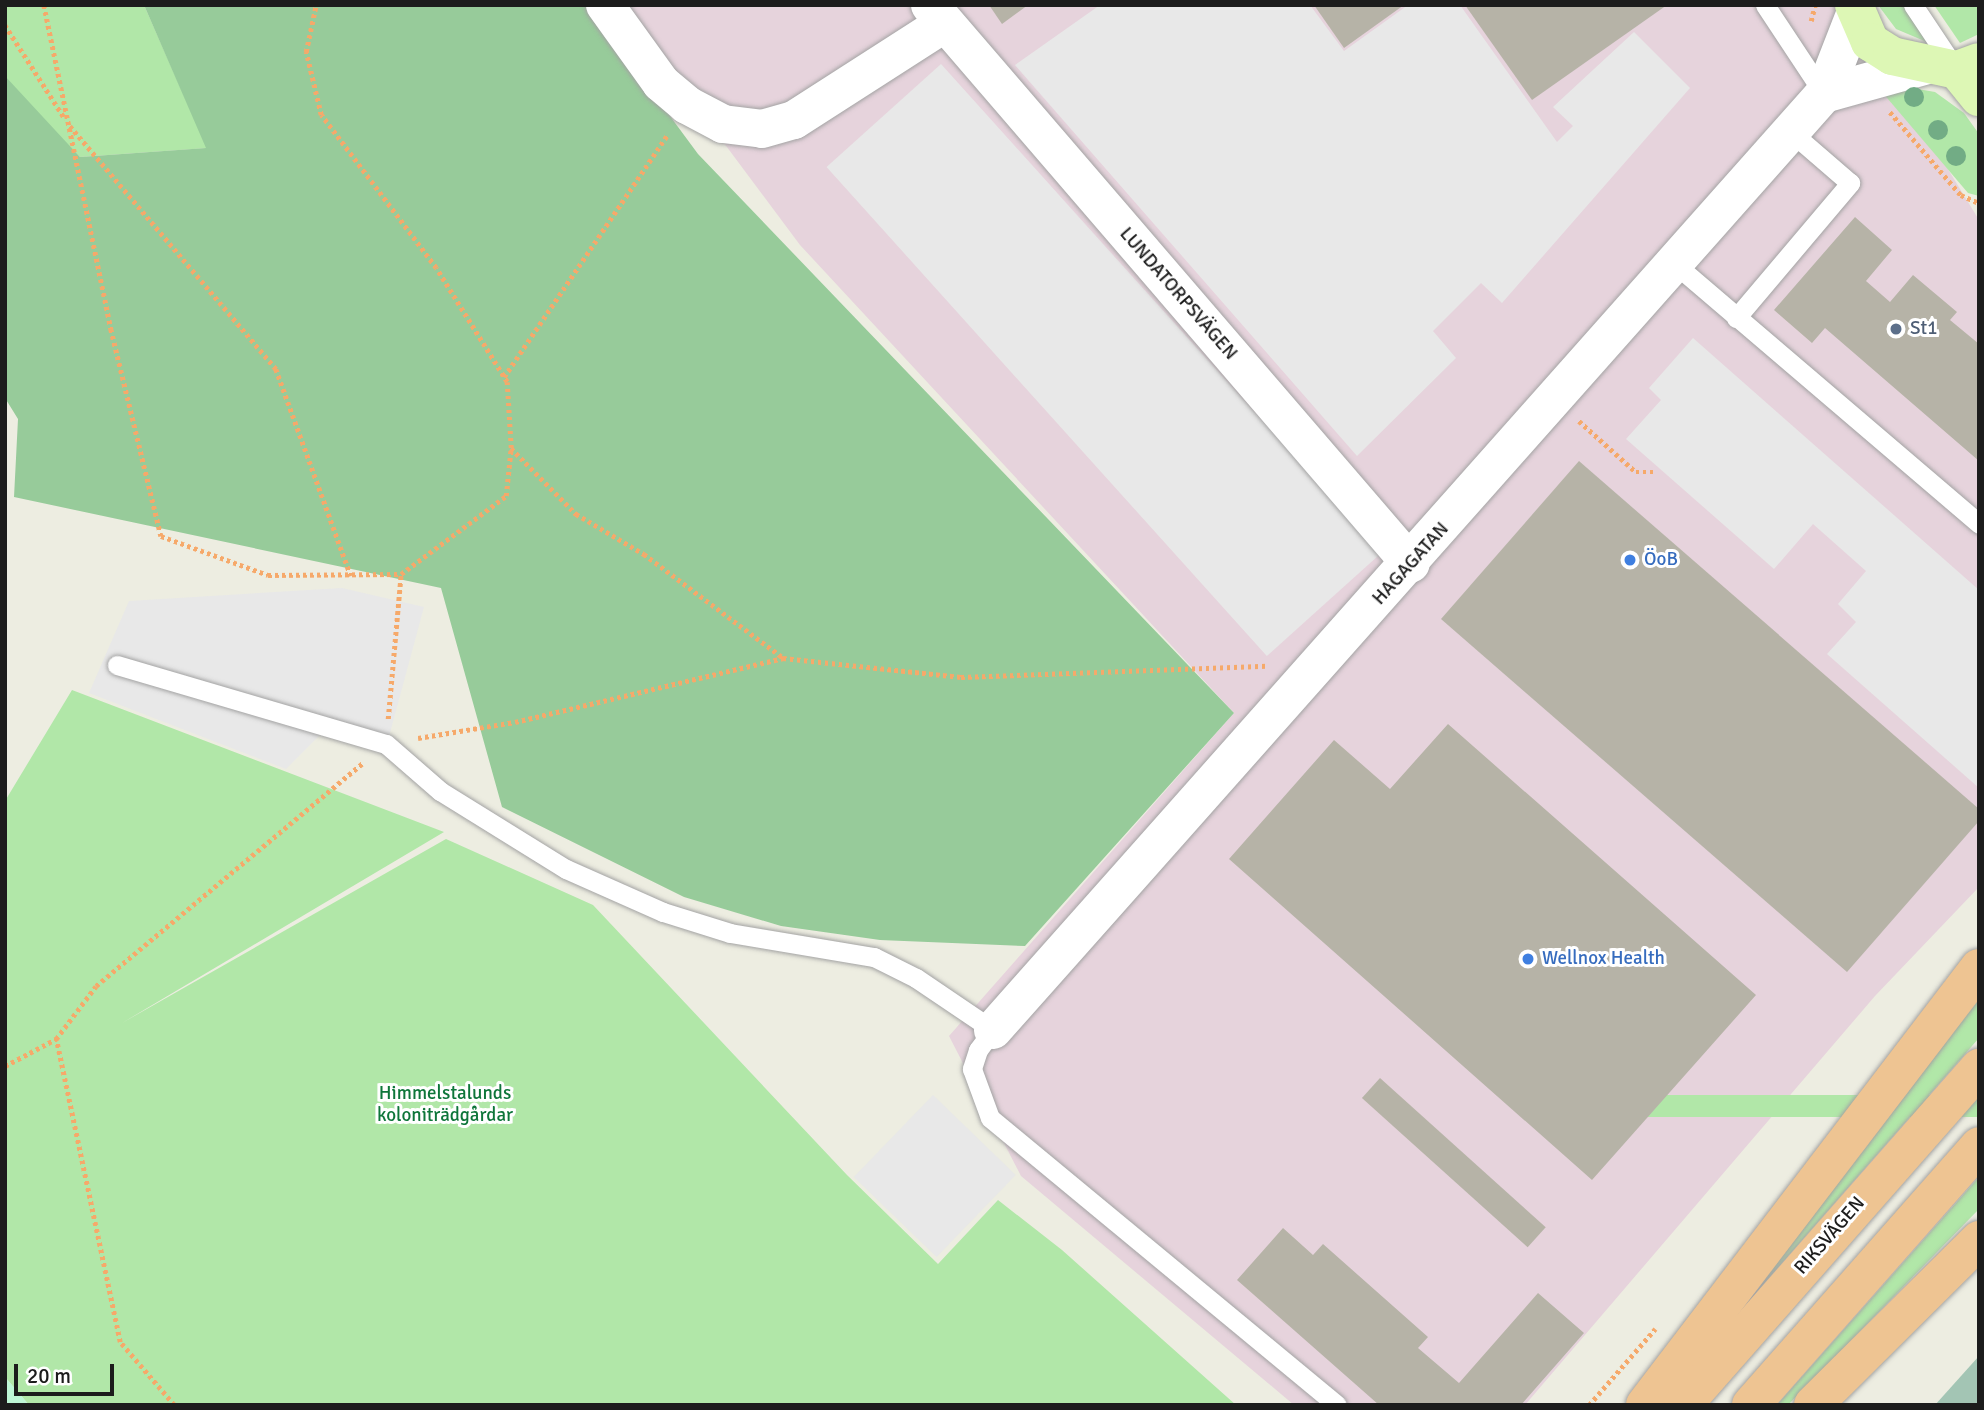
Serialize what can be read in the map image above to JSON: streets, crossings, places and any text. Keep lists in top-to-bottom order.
{
  "streets": {
    "highway": ["RIKSVÄGEN"],
    "street": ["LUNDATORPSVÄGEN", "HAGAGATAN"]
  },
  "crossings": [
    ["LUNDATORPSVÄGEN", "HAGAGATAN"]
  ],
  "parks": ["Himmelstalunds koloniträdgårdar"],
  "places": ["St1", "ÖoB", "Wellnox Health"],
  "scale_bar": "20 m"
}
